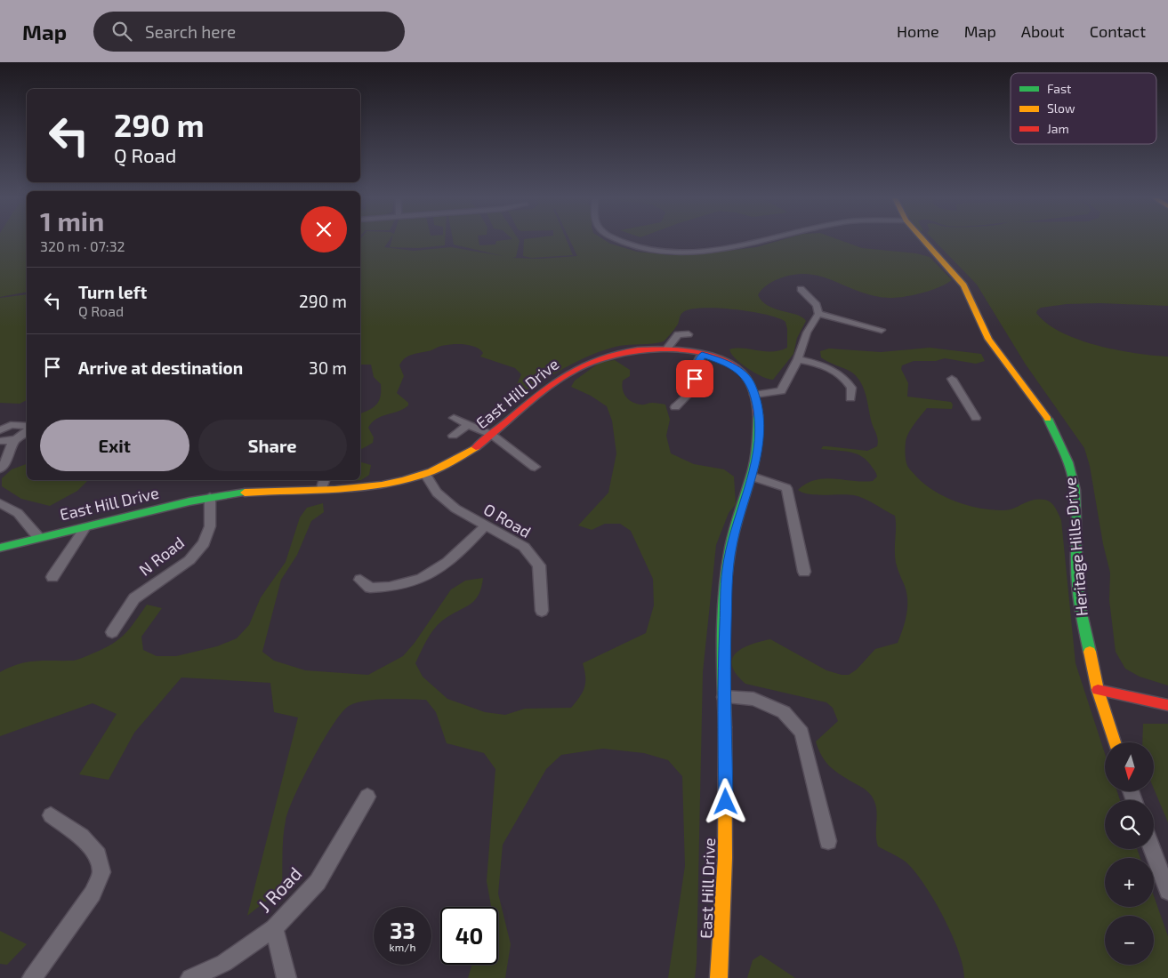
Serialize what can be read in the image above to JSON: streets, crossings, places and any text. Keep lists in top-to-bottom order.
{
  "streets": {
    "street": [
      "East Hill Drive",
      "O Road",
      "Heritage Hills Drive",
      "N Road",
      "J Road"
    ]
  },
  "crossings": [
    ["East Hill Drive", "O Road"],
    ["East Hill Drive", "N Road"]
  ],
  "legend": ["Fast", "Slow", "Jam"],
  "north": "bottom",
  "page": {
    "header": "Map",
    "search": "Search here",
    "nav": [
      "Home",
      "Map",
      "About",
      "Contact"
    ],
    "turn": ["290 m", "Q Road"],
    "heading": ["1 min", "320 m · 07:32"],
    "list": [
      {
        "name": "Turn left",
        "note": "Q Road",
        "value": "290 m"
      },
      {
        "name": "Arrive at destination",
        "value": "30 m"
      }
    ],
    "buttons": ["Exit", "Share"],
    "map_buttons": ["+", "−"],
    "speed": "33 km/h",
    "limit": "40"
  }
}
